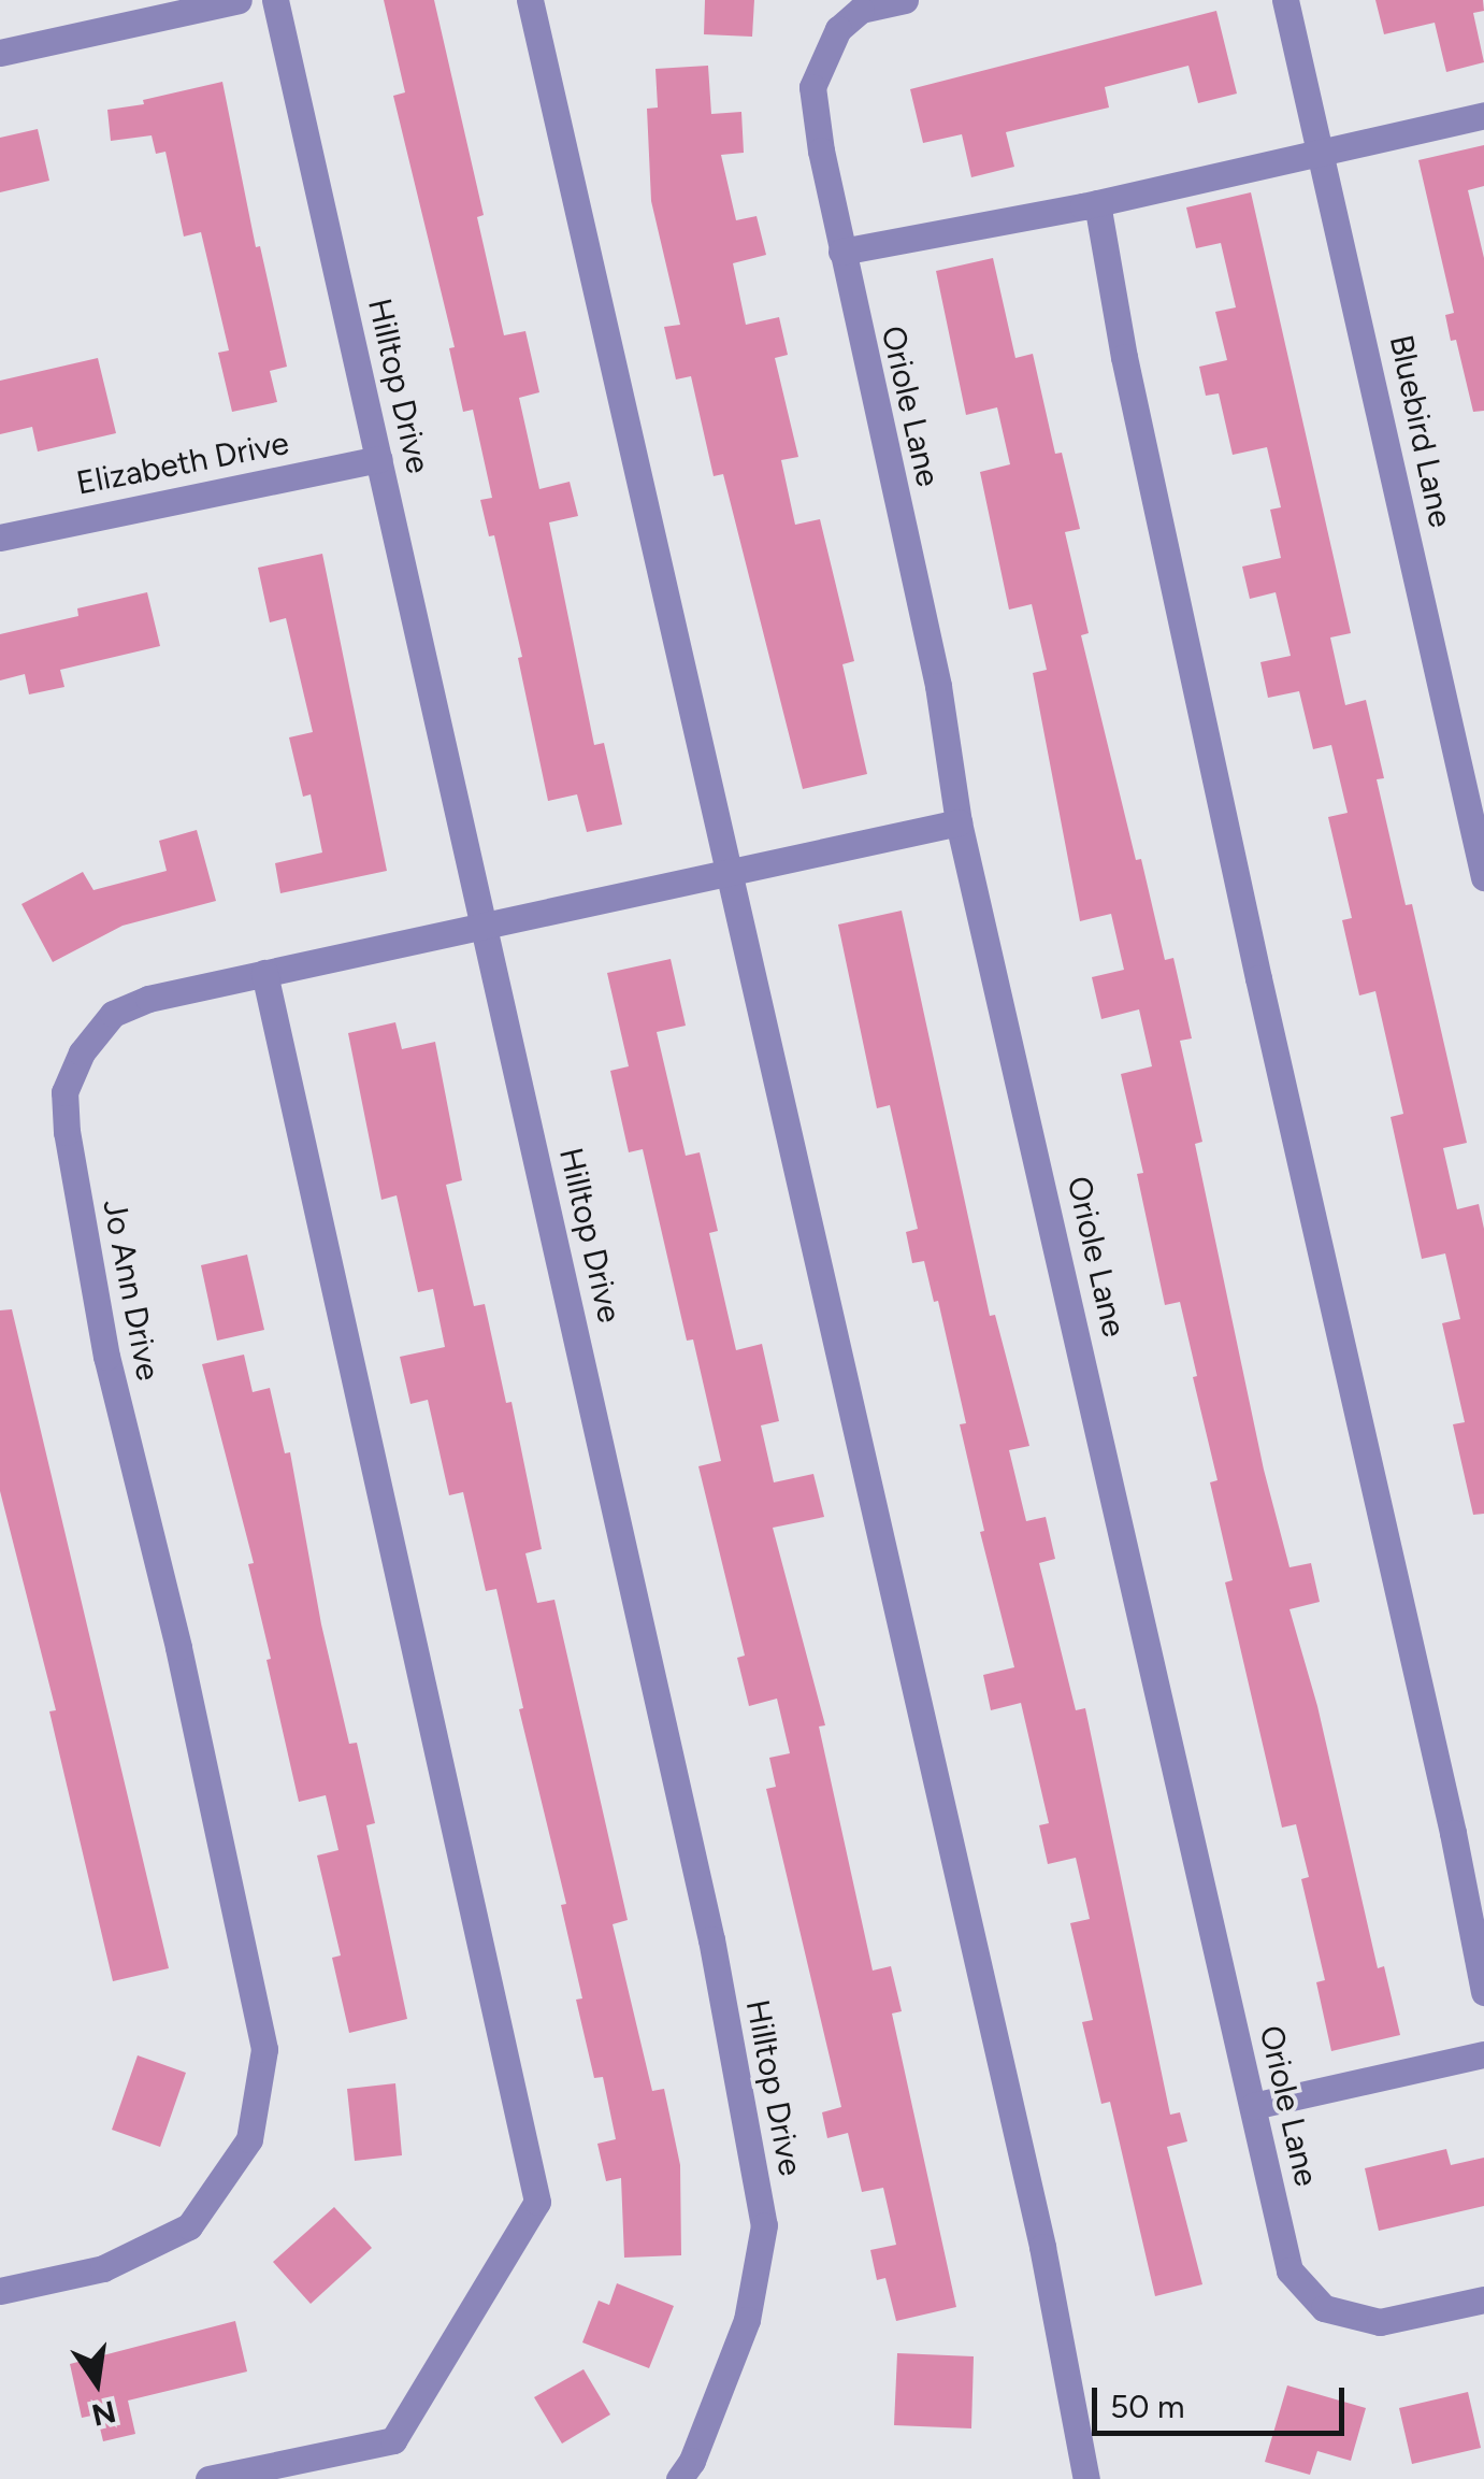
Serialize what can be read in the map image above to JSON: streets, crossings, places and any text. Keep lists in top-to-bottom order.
{
  "streets": {
    "street": [
      "Hilltop Drive",
      "Oriole Lane",
      "Bluebird Lane",
      "Elizabeth Drive",
      "Jo Ann Drive"
    ]
  },
  "crossings": [
    ["Hilltop Drive", "Elizabeth Drive"],
    ["Hilltop Drive", "Jo Ann Drive"],
    ["Oriole Lane", "Jo Ann Drive"]
  ],
  "scale_bar": "50 m",
  "north": "bottom"
}
